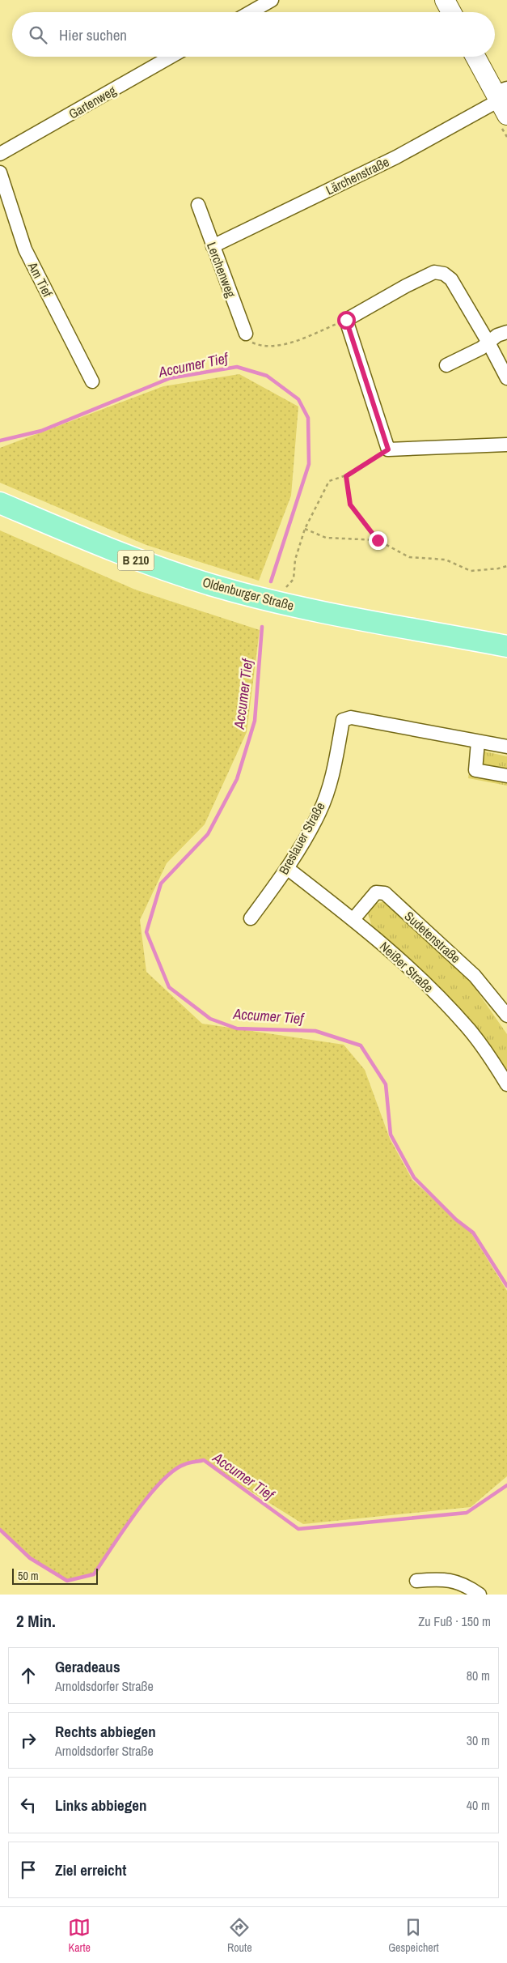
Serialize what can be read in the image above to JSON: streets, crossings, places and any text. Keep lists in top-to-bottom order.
{
  "streets": {
    "main road": ["B 210", "Oldenburger Straße"],
    "street": [
      "Gartenweg",
      "Lärchenstraße",
      "Lerchenweg",
      "Am Tief",
      "Breslauer Straße",
      "Sudetenstraße",
      "Neißer Straße"
    ]
  },
  "crossings": [
    ["Lärchenstraße", "Lerchenweg"],
    ["Breslauer Straße", "Neißer Straße"],
    ["Sudetenstraße", "Neißer Straße"]
  ],
  "water": ["Accumer Tief"],
  "scale_bar": "50 m",
  "page": {
    "search": "Hier suchen",
    "scale": "50 m",
    "heading": ["2 Min.", "Zu Fuß · 150 m"],
    "list": [
      ["Geradeaus", "Arnoldsdorfer Straße", "80 m"],
      ["Rechts abbiegen", "Arnoldsdorfer Straße", "30 m"],
      ["Links abbiegen", "40 m"],
      "Ziel erreicht"
    ],
    "nav": ["Karte", "Route", "Gespeichert"]
  }
}
